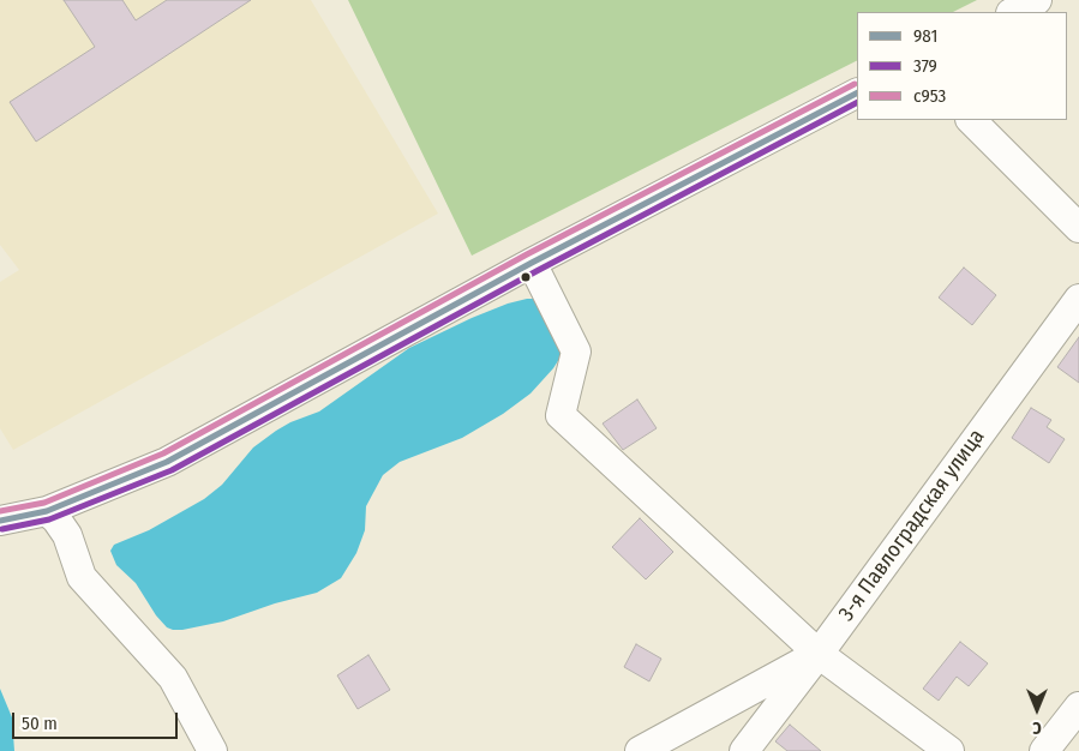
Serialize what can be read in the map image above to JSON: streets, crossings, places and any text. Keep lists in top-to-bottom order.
{
  "streets": {
    "street": ["3-я Павлоградская улица"]
  },
  "lines": ["transit line с953", "transit line 981", "transit line 379"],
  "legend": ["981", "379", "с953"],
  "scale_bar": "50 m",
  "north": "bottom"
}
